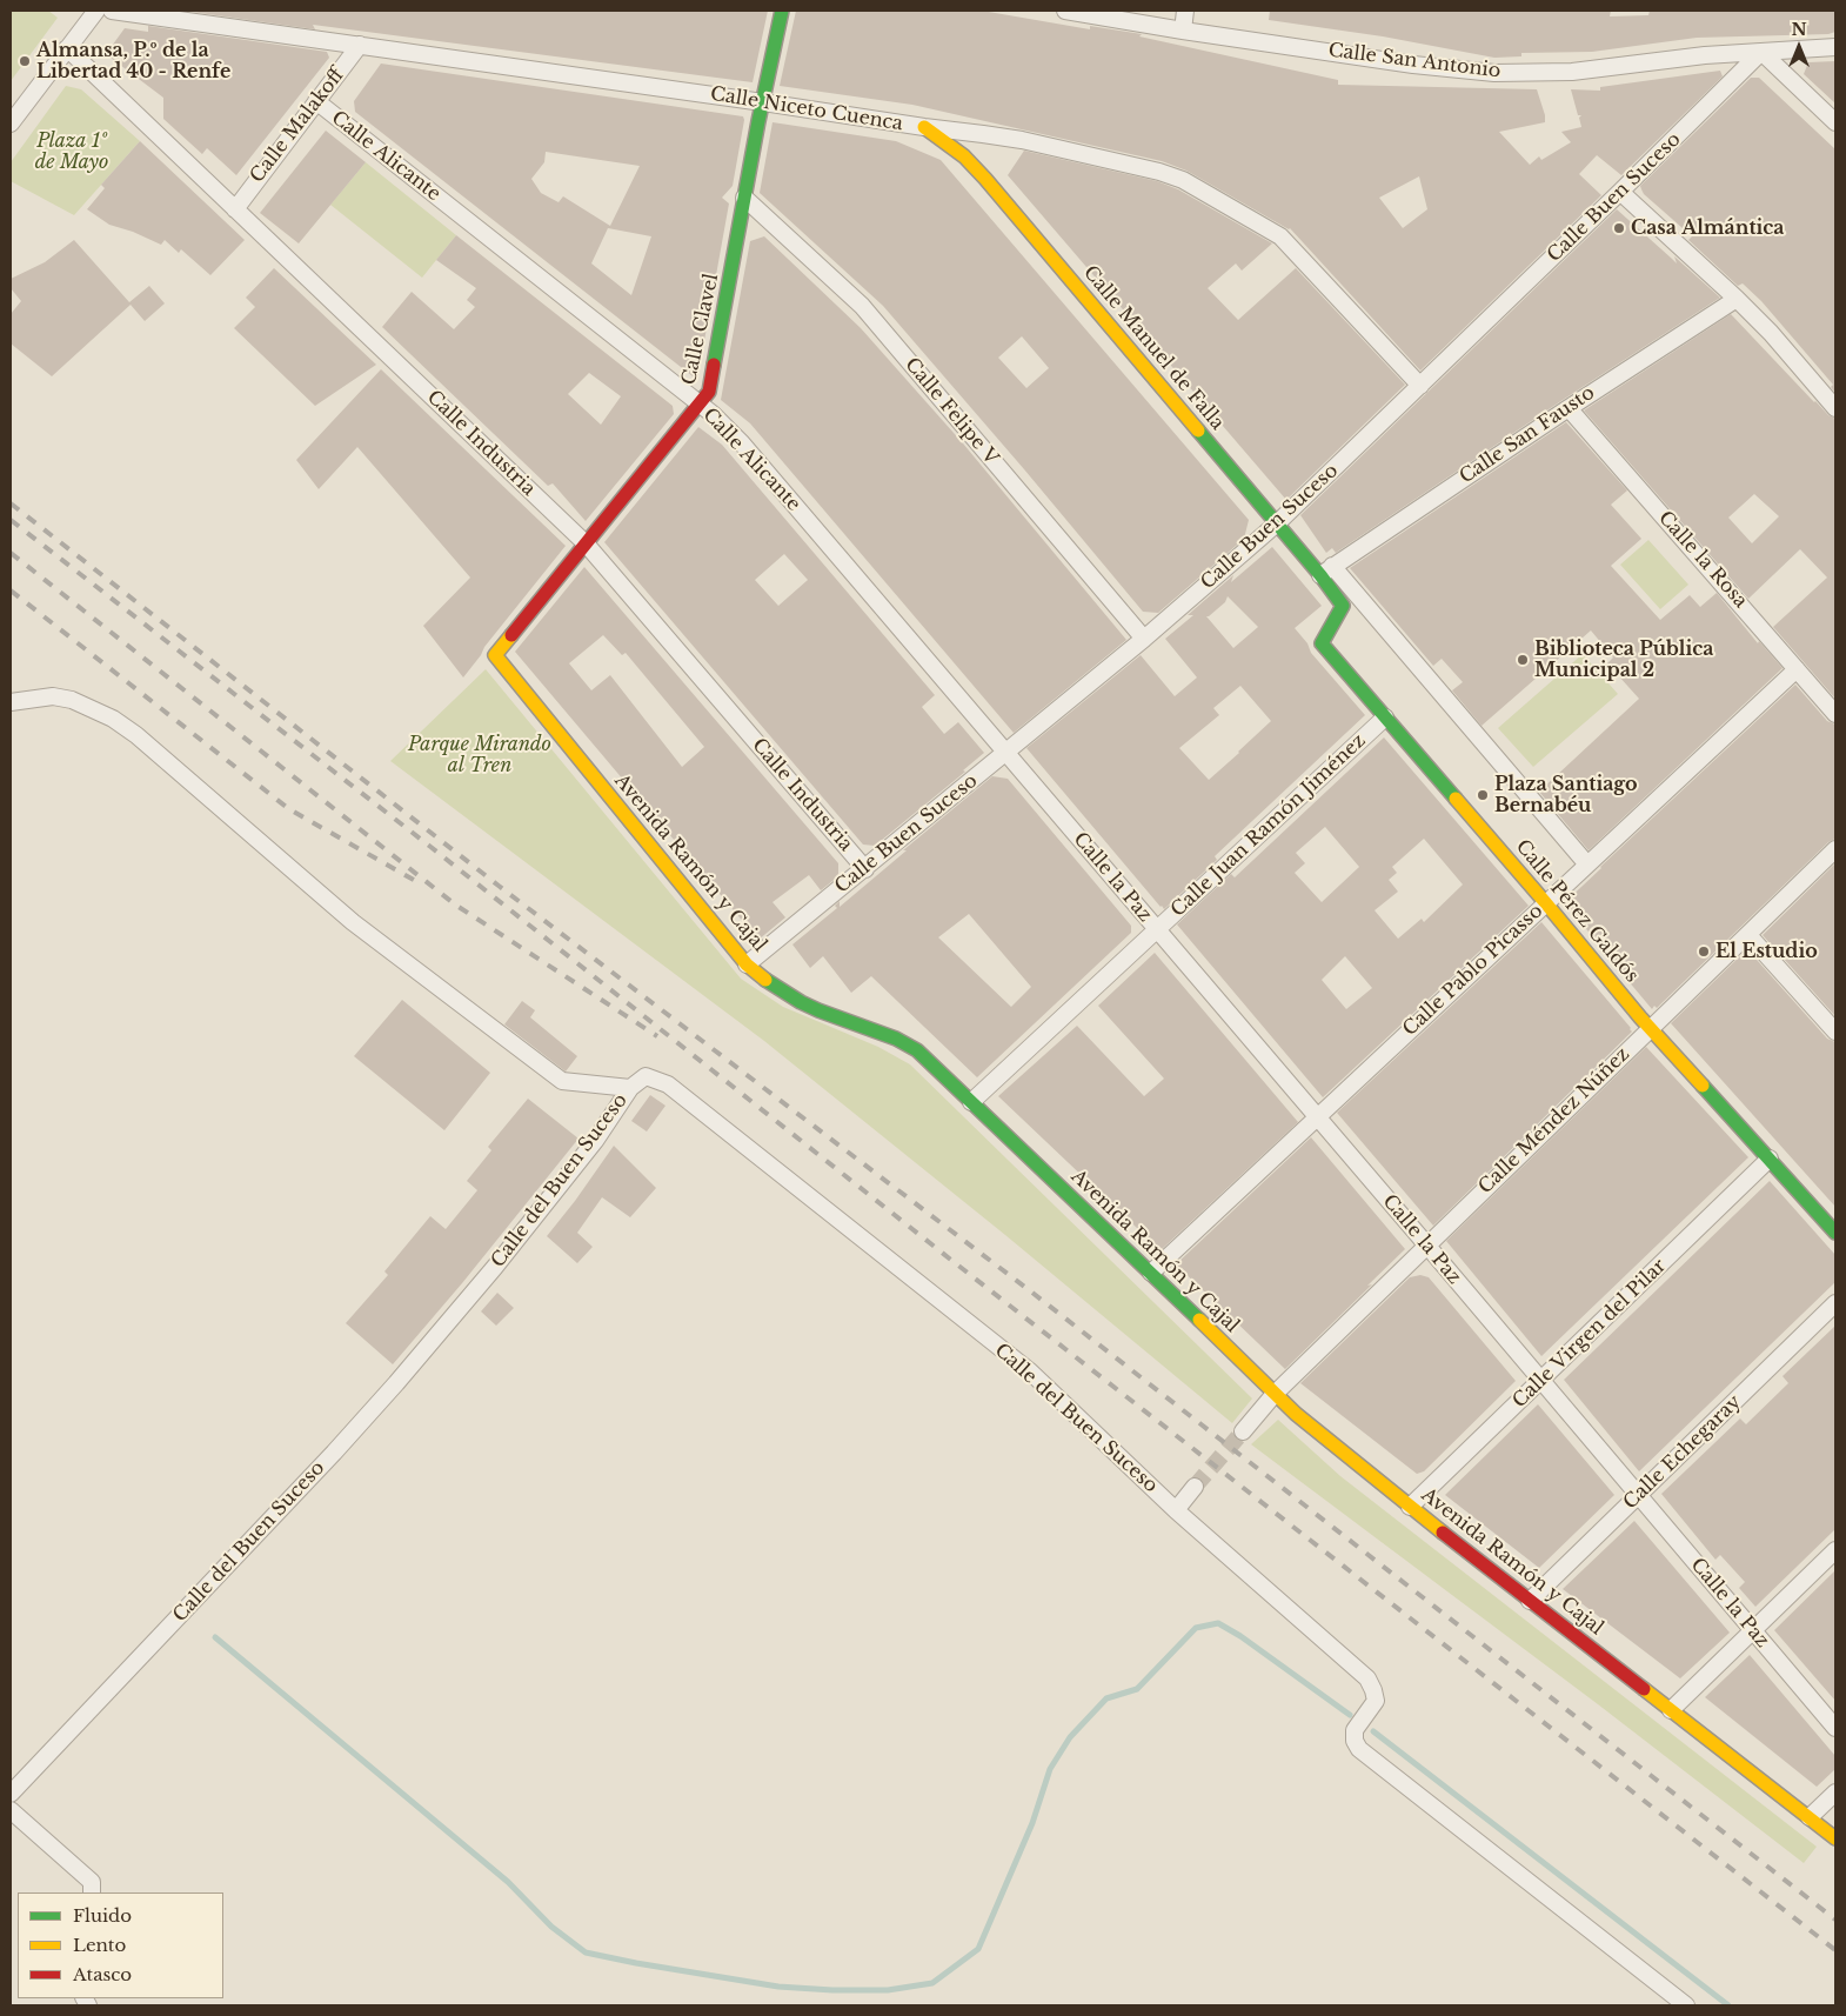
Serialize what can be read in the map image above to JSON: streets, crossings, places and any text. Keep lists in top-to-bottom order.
{
  "streets": {
    "street": [
      "Calle San Antonio",
      "Calle Niceto Cuenca",
      "Calle Malakoff",
      "Calle Alicante",
      "Calle Buen Suceso",
      "Calle Clavel",
      "Calle Manuel de Falla",
      "Calle Felipe V",
      "Calle San Fausto",
      "Calle Industria",
      "Calle la Rosa",
      "Calle Juan Ramón Jiménez",
      "Avenida Ramón y Cajal",
      "Calle la Paz",
      "Calle Pérez Galdós",
      "Calle Pablo Picasso",
      "Calle Méndez Núñez",
      "Calle del Buen Suceso",
      "Calle Virgen del Pilar",
      "Calle Echegaray"
    ]
  },
  "crossings": [
    ["Calle San Antonio", "Calle Buen Suceso"],
    ["Calle Niceto Cuenca", "Calle Malakoff"],
    ["Calle Niceto Cuenca", "Calle Buen Suceso"],
    ["Calle Niceto Cuenca", "Calle Clavel"],
    ["Calle Niceto Cuenca", "Calle Manuel de Falla"],
    ["Calle Malakoff", "Calle Alicante"],
    ["Calle Malakoff", "Calle Industria"],
    ["Calle Alicante", "Calle Buen Suceso"],
    ["Calle Alicante", "Calle Clavel"],
    ["Calle Alicante", "Calle la Paz"],
    ["Calle Buen Suceso", "Calle Manuel de Falla"],
    ["Calle Buen Suceso", "Calle Felipe V"],
    ["Calle Buen Suceso", "Calle Industria"],
    ["Calle Buen Suceso", "Avenida Ramón y Cajal"],
    ["Calle Buen Suceso", "Calle la Paz"],
    ["Calle Clavel", "Calle Felipe V"],
    ["Calle Clavel", "Calle Industria"],
    ["Calle Clavel", "Avenida Ramón y Cajal"],
    ["Calle Manuel de Falla", "Calle San Fausto"],
    ["Calle Manuel de Falla", "Calle Pérez Galdós"],
    ["Calle San Fausto", "Calle la Rosa"],
    ["Calle la Rosa", "Calle Pablo Picasso"],
    ["Calle Juan Ramón Jiménez", "Avenida Ramón y Cajal"],
    ["Calle Juan Ramón Jiménez", "Calle la Paz"],
    ["Calle Juan Ramón Jiménez", "Calle Pérez Galdós"],
    ["Avenida Ramón y Cajal", "Calle Pablo Picasso"],
    ["Avenida Ramón y Cajal", "Calle Méndez Núñez"],
    ["Avenida Ramón y Cajal", "Calle Virgen del Pilar"],
    ["Avenida Ramón y Cajal", "Calle Echegaray"],
    ["Calle la Paz", "Calle Pablo Picasso"],
    ["Calle la Paz", "Calle Méndez Núñez"],
    ["Calle la Paz", "Calle Virgen del Pilar"],
    ["Calle la Paz", "Calle Echegaray"],
    ["Calle Pérez Galdós", "Calle Pablo Picasso"],
    ["Calle Pérez Galdós", "Calle Méndez Núñez"],
    ["Calle Pérez Galdós", "Calle Virgen del Pilar"]
  ],
  "parks": ["Plaza 1º de Mayo", "Parque Mirando al Tren"],
  "places": [
    "Almansa, P.º de la Libertad 40 - Renfe",
    "Casa Almántica",
    "Biblioteca Pública Municipal 2",
    "Plaza Santiago Bernabéu",
    "El Estudio"
  ],
  "legend": ["Fluido", "Lento", "Atasco"],
  "north": "top"
}
